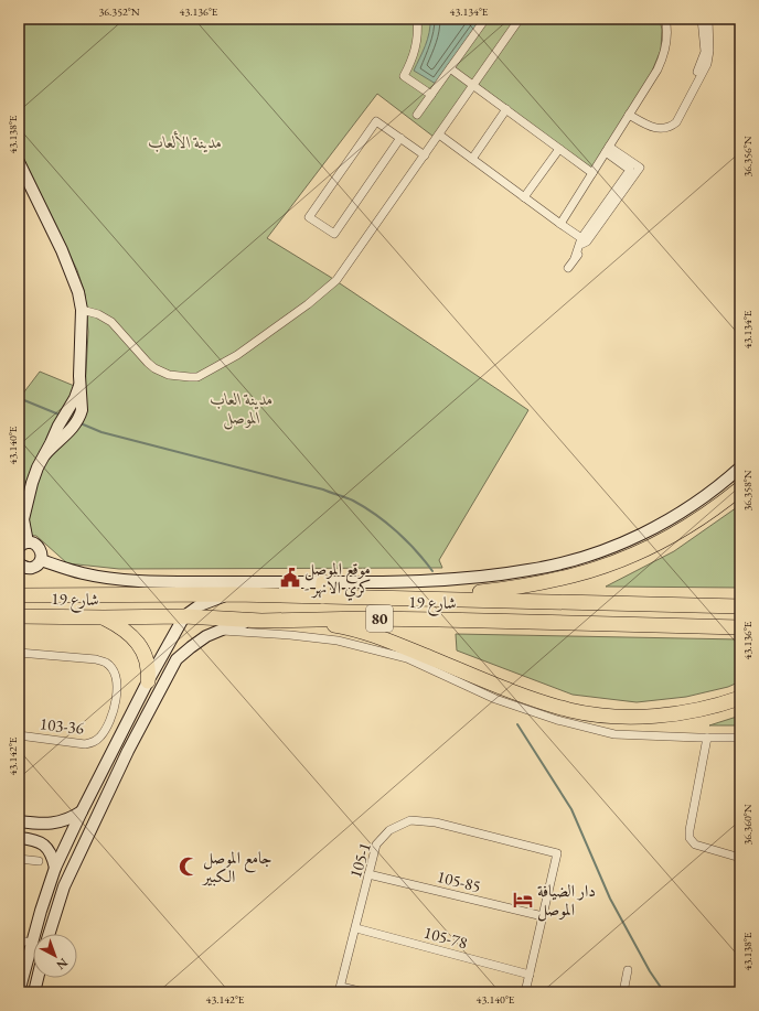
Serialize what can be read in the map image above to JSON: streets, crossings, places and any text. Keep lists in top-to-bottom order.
{
  "streets": {
    "highway": ["شارع 19", "80"],
    "street": [
      "103-36",
      "105-1",
      "105-85",
      "105-78"
    ]
  },
  "crossings": [
    ["105-1", "105-85"],
    ["105-1", "105-78"]
  ],
  "parks": ["مدينة الألعاب", "مدينة العاب الموصل"],
  "places": {
    "public building": ["موقع الموصل - كري الانهر"],
    "mosque": ["جامع الموصل الكبير"],
    "hotel": ["دار الضيافة الموصل"]
  },
  "north": "bottom right",
  "coordinates": [
    "36.352°N",
    "43.136°E",
    "43.134°E",
    "43.138°E",
    "36.356°N",
    "43.140°E",
    "36.358°N",
    "43.142°E",
    "36.360°N"
  ]
}
